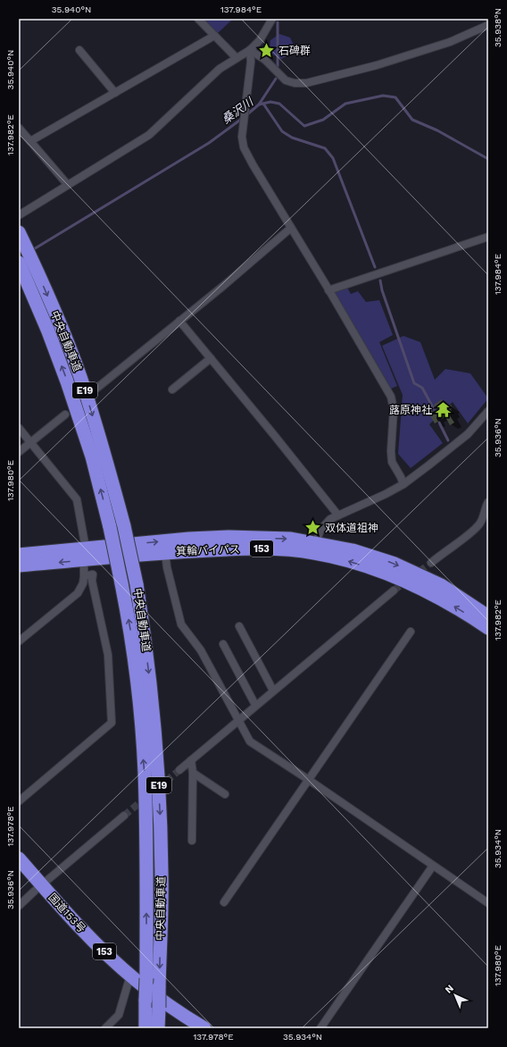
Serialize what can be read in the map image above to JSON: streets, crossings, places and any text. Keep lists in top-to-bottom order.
{
  "streets": {
    "highway": [
      "中央自動車道",
      "E19",
      "153",
      "箕輪バイパス",
      "国道153号"
    ]
  },
  "water": ["桑沢川"],
  "places": {
    "place": ["石碑群", "双体道祖神"],
    "temple": ["蕗原神社"]
  },
  "north": "top left",
  "coordinates": [
    "35.940°N",
    "137.984°E",
    "35.938°N",
    "137.982°E",
    "35.936°N",
    "137.980°E",
    "137.978°E",
    "35.934°N"
  ]
}
